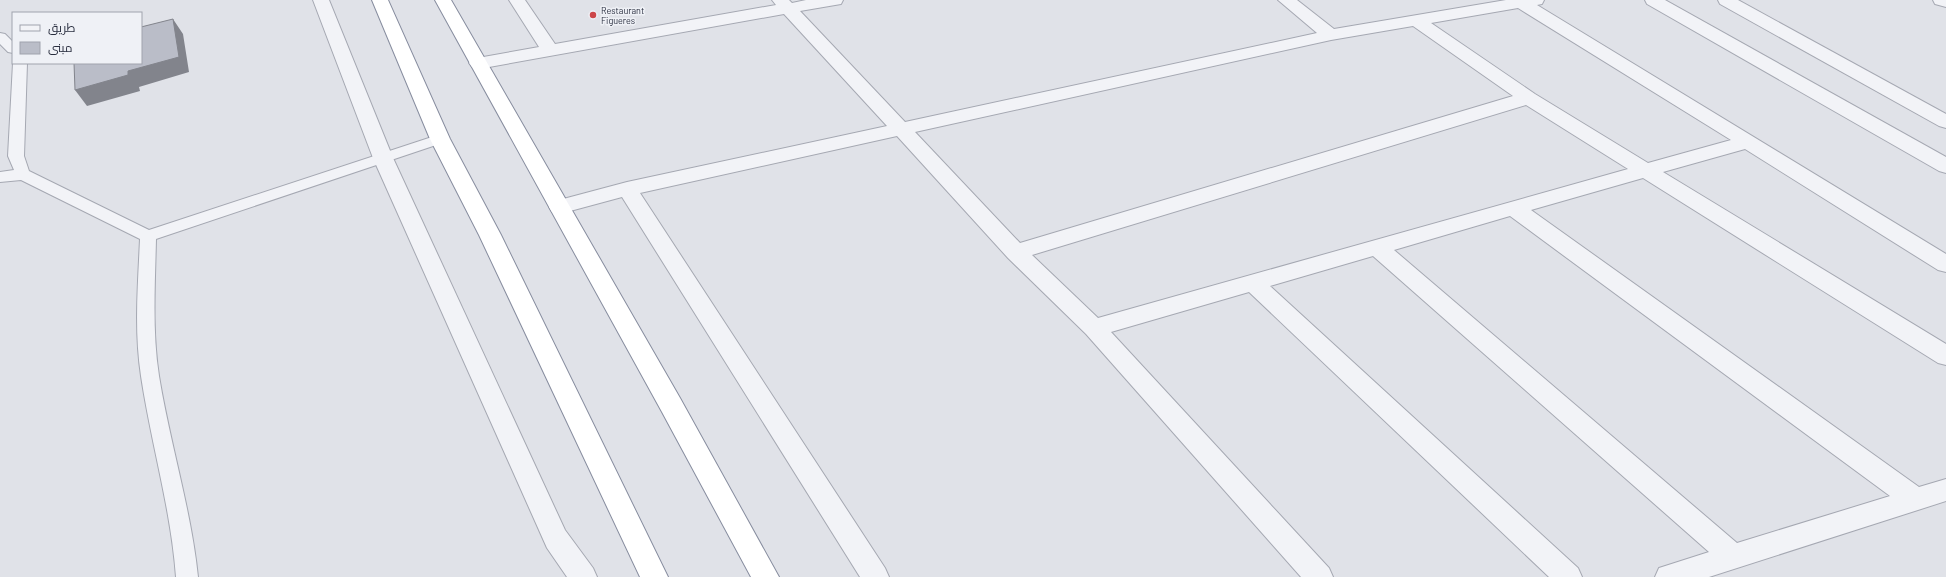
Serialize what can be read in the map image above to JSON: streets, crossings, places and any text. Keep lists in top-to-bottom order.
{
  "places": ["Restaurant Figueres"],
  "legend": ["طريق", "مبنى"]
}
